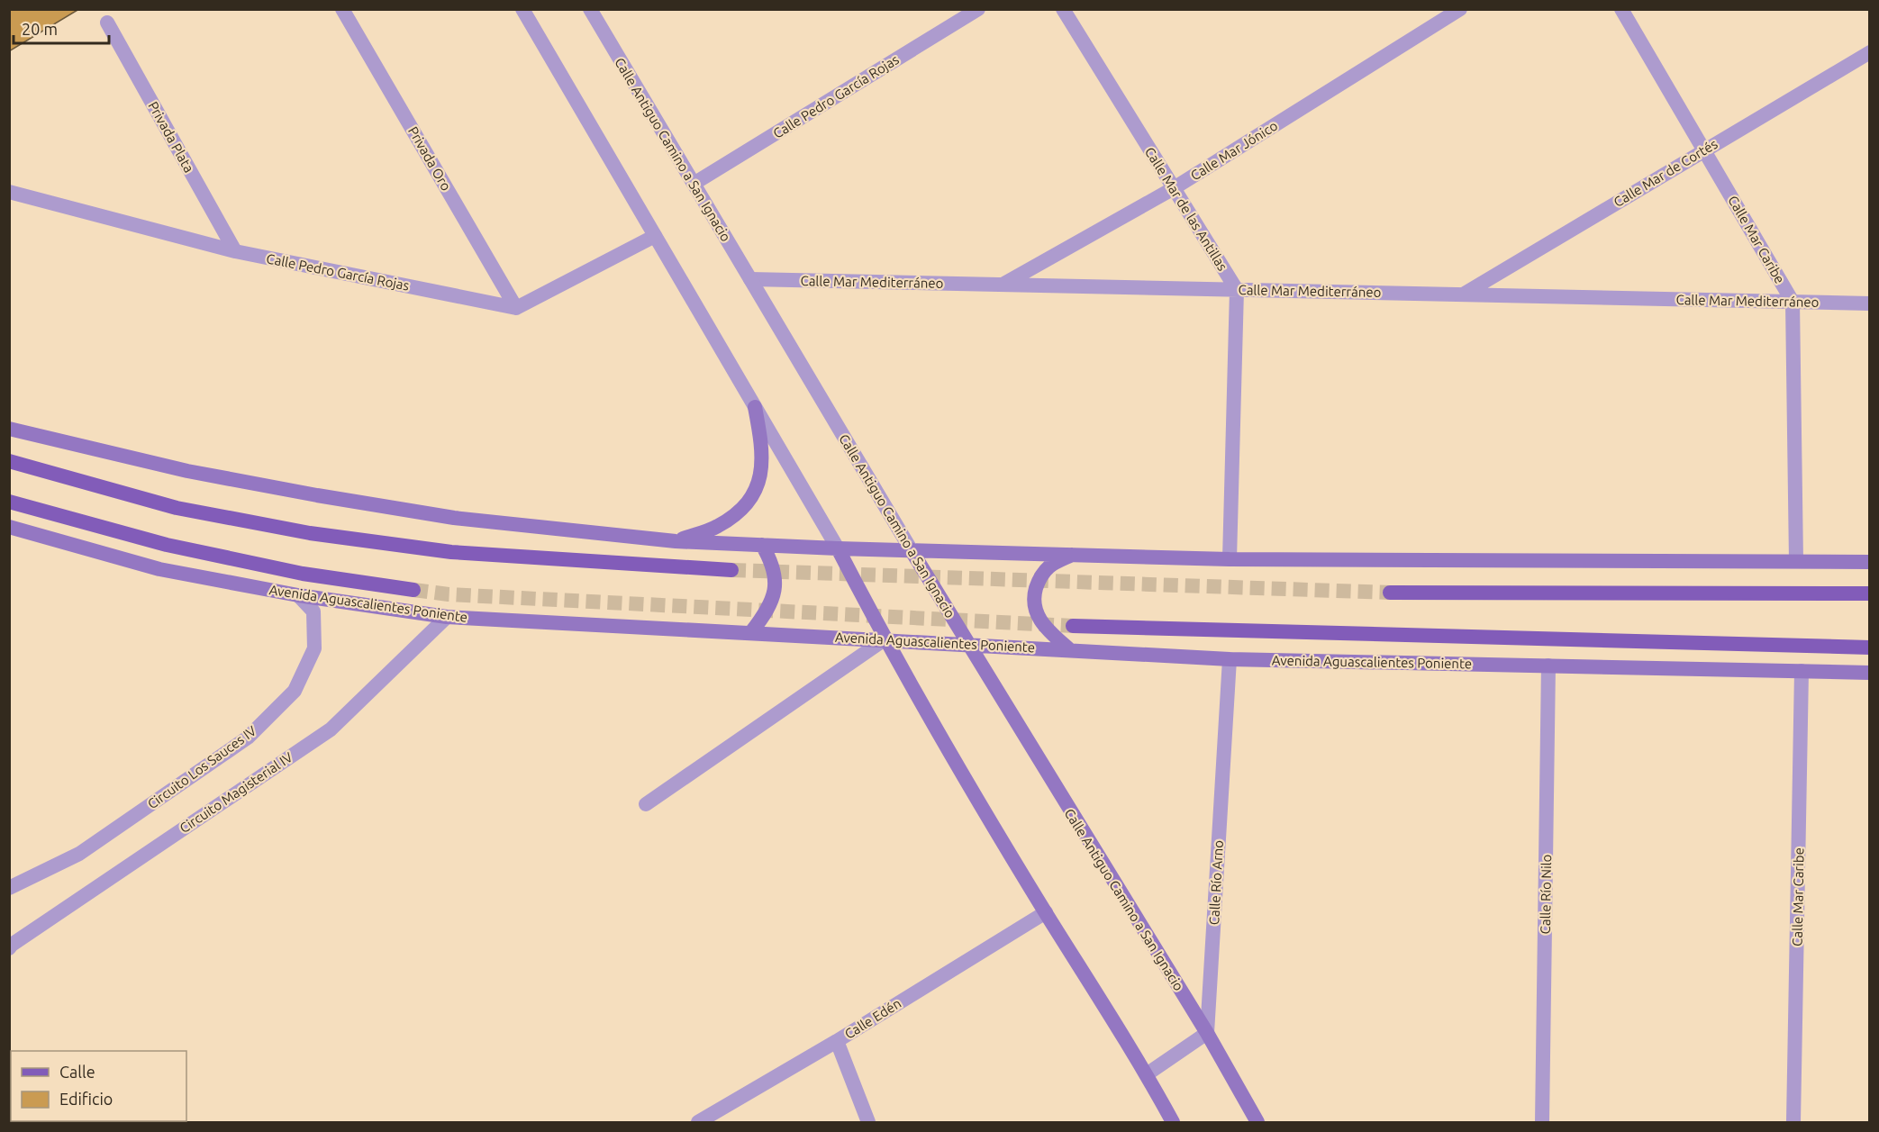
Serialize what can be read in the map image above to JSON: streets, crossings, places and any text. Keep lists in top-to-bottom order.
{
  "streets": {
    "main road": ["Calle Antiguo Camino a San Ignacio", "Avenida Aguascalientes Poniente"],
    "street": [
      "Calle Pedro García Rojas",
      "Privada Plata",
      "Calle Mar Jónico",
      "Privada Oro",
      "Calle Mar de Cortés",
      "Calle Mar de las Antillas",
      "Calle Mar Caribe",
      "Calle Mar Mediterráneo",
      "Circuito Los Sauces IV",
      "Circuito Magisterial IV",
      "Calle Río Arno",
      "Calle Río Nilo",
      "Calle Edén"
    ]
  },
  "crossings": [
    ["Calle Pedro García Rojas", "Privada Plata"],
    ["Calle Pedro García Rojas", "Calle Antiguo Camino a San Ignacio"],
    ["Calle Pedro García Rojas", "Privada Oro"],
    ["Calle Antiguo Camino a San Ignacio", "Calle Mar Mediterráneo"],
    ["Calle Antiguo Camino a San Ignacio", "Avenida Aguascalientes Poniente"],
    ["Calle Antiguo Camino a San Ignacio", "Calle Río Arno"],
    ["Calle Mar Jónico", "Calle Mar de las Antillas"],
    ["Calle Mar Jónico", "Calle Mar Mediterráneo"],
    ["Calle Mar de Cortés", "Calle Mar Caribe"],
    ["Calle Mar de Cortés", "Calle Mar Mediterráneo"],
    ["Calle Mar de las Antillas", "Calle Mar Mediterráneo"],
    ["Calle Mar Caribe", "Calle Mar Mediterráneo"],
    ["Calle Mar Caribe", "Avenida Aguascalientes Poniente"],
    ["Avenida Aguascalientes Poniente", "Circuito Los Sauces IV"],
    ["Avenida Aguascalientes Poniente", "Circuito Magisterial IV"],
    ["Avenida Aguascalientes Poniente", "Calle Río Arno"],
    ["Avenida Aguascalientes Poniente", "Calle Río Nilo"]
  ],
  "legend": ["Calle", "Edificio"],
  "scale_bar": "20 m"
}
